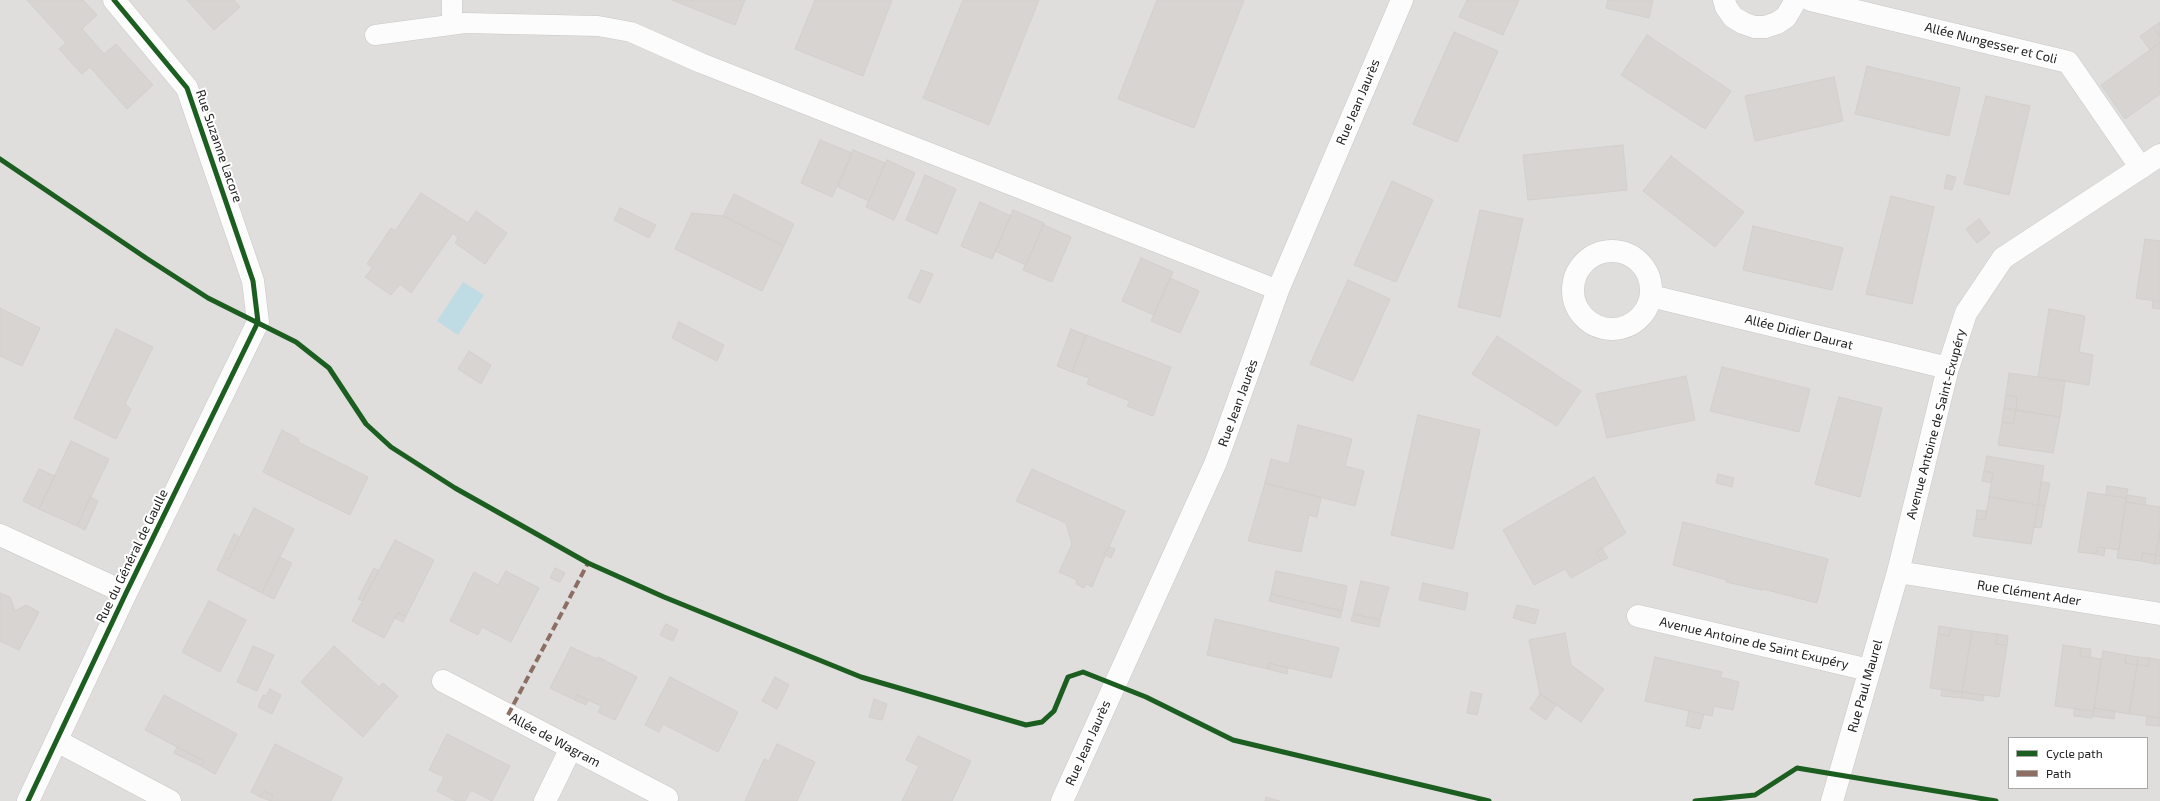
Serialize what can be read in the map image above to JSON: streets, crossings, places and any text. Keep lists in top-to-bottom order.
{
  "streets": {
    "street": [
      "Allée Nungesser et Coli",
      "Rue Jean Jaurès",
      "Rue Suzanne Lacore",
      "Allée Didier Daurat",
      "Avenue Antoine de Saint-Exupéry",
      "Rue du Général de Gaulle",
      "Rue Clément Ader",
      "Avenue Antoine de Saint Exupéry",
      "Rue Paul Maurel",
      "Allée de Wagram"
    ]
  },
  "crossings": [
    ["Allée Nungesser et Coli", "Avenue Antoine de Saint-Exupéry"],
    ["Rue Suzanne Lacore", "Rue du Général de Gaulle"],
    ["Allée Didier Daurat", "Avenue Antoine de Saint-Exupéry"],
    ["Avenue Antoine de Saint-Exupéry", "Rue Clément Ader"],
    ["Avenue Antoine de Saint-Exupéry", "Rue Paul Maurel"],
    ["Rue Clément Ader", "Rue Paul Maurel"],
    ["Avenue Antoine de Saint Exupéry", "Rue Paul Maurel"]
  ],
  "legend": ["Cycle path", "Path"]
}
